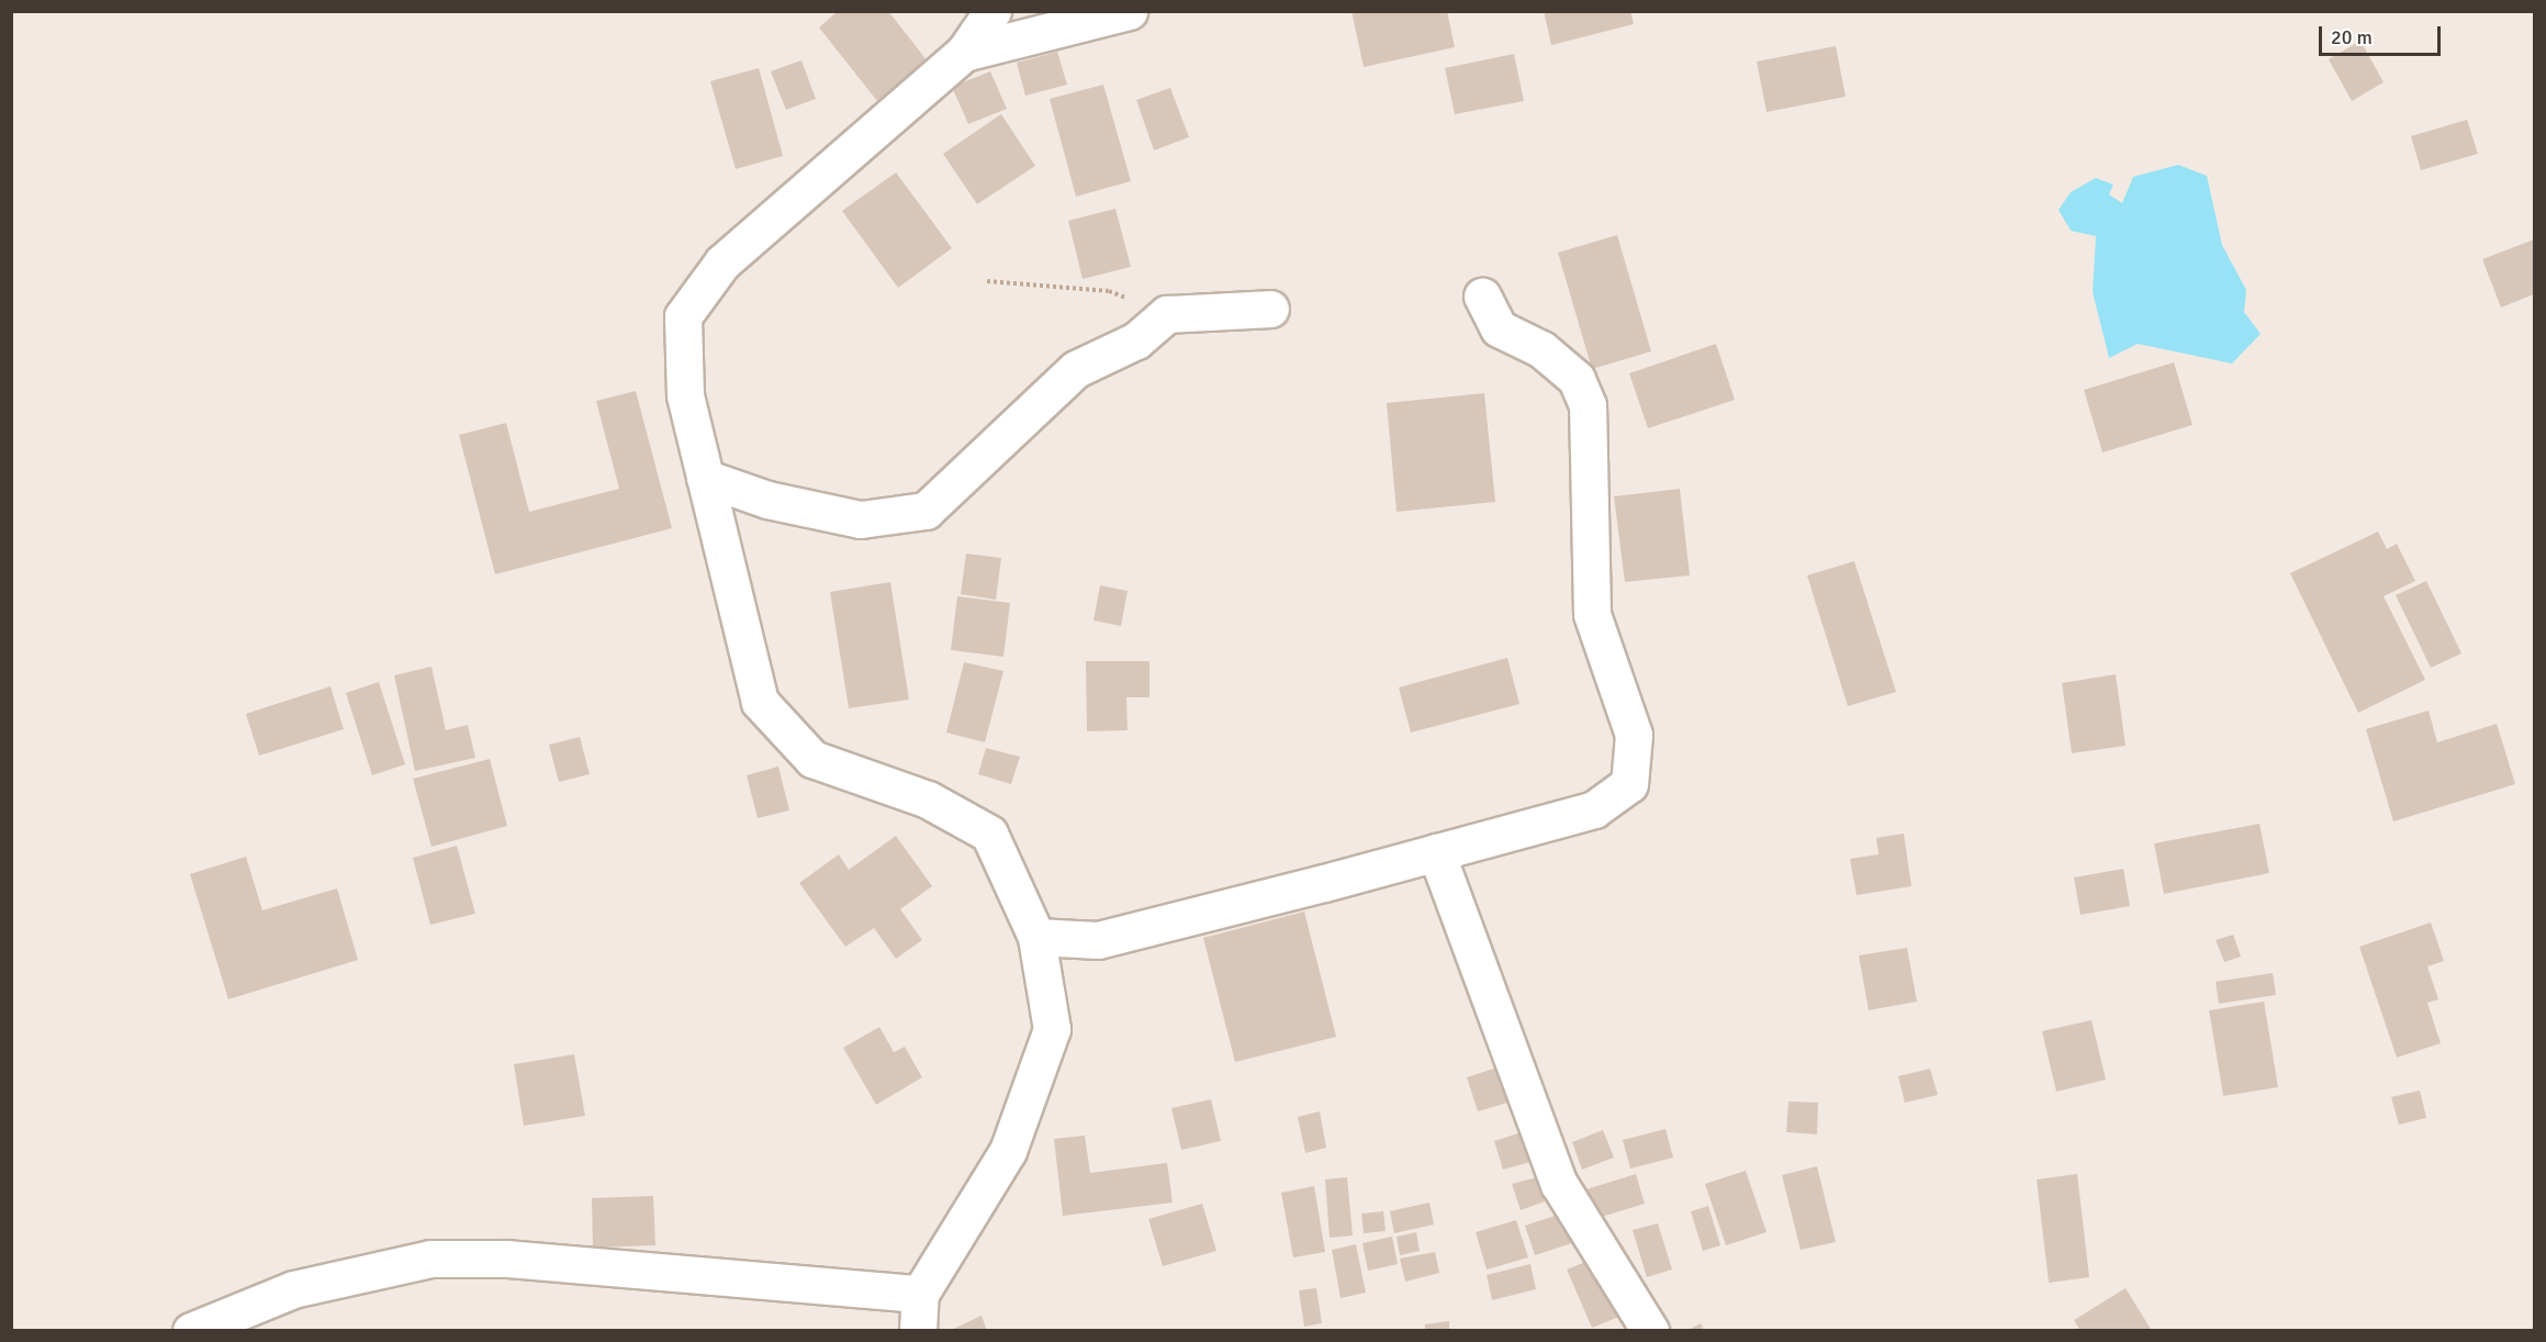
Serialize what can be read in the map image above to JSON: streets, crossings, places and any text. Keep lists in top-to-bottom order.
{
  "scale_bar": "20 m"
}
